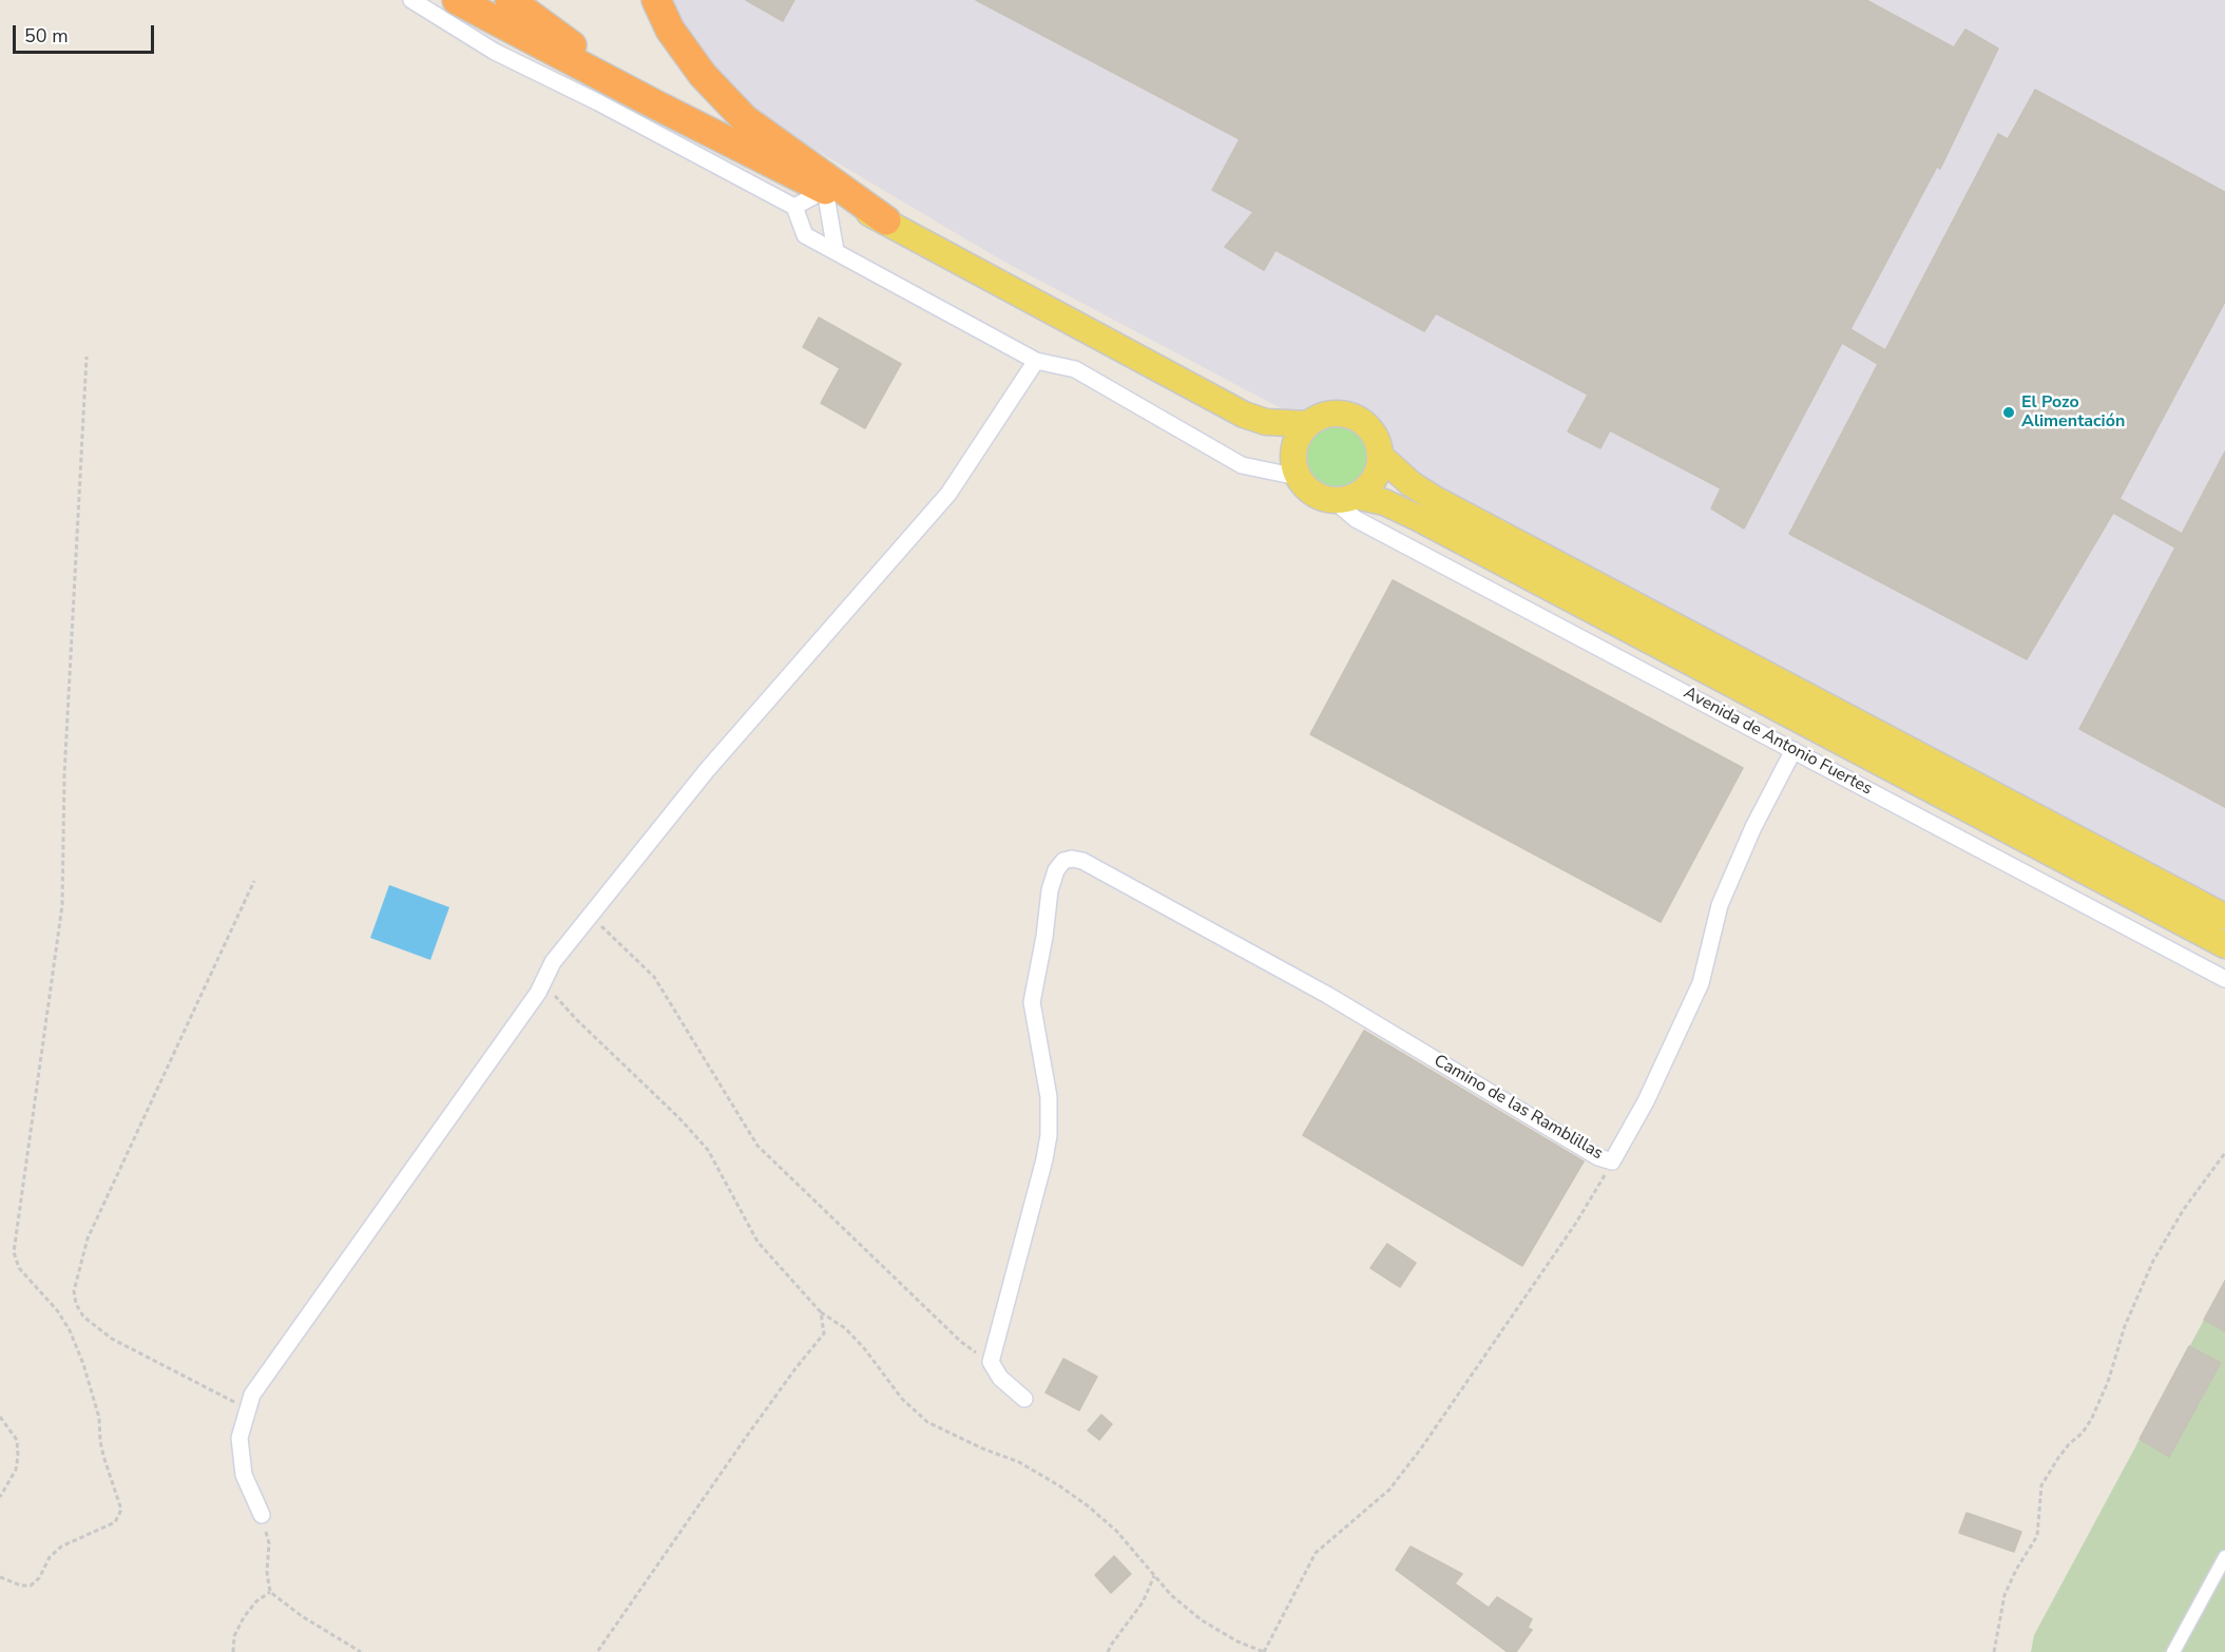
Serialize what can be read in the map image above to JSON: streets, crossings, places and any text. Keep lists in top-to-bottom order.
{
  "streets": {
    "main road": ["Avenida de Antonio Fuertes"],
    "street": ["Camino de las Ramblillas"]
  },
  "crossings": [
    ["Avenida de Antonio Fuertes", "Camino de las Ramblillas"]
  ],
  "places": ["El Pozo Alimentación"],
  "scale_bar": "50 m"
}
